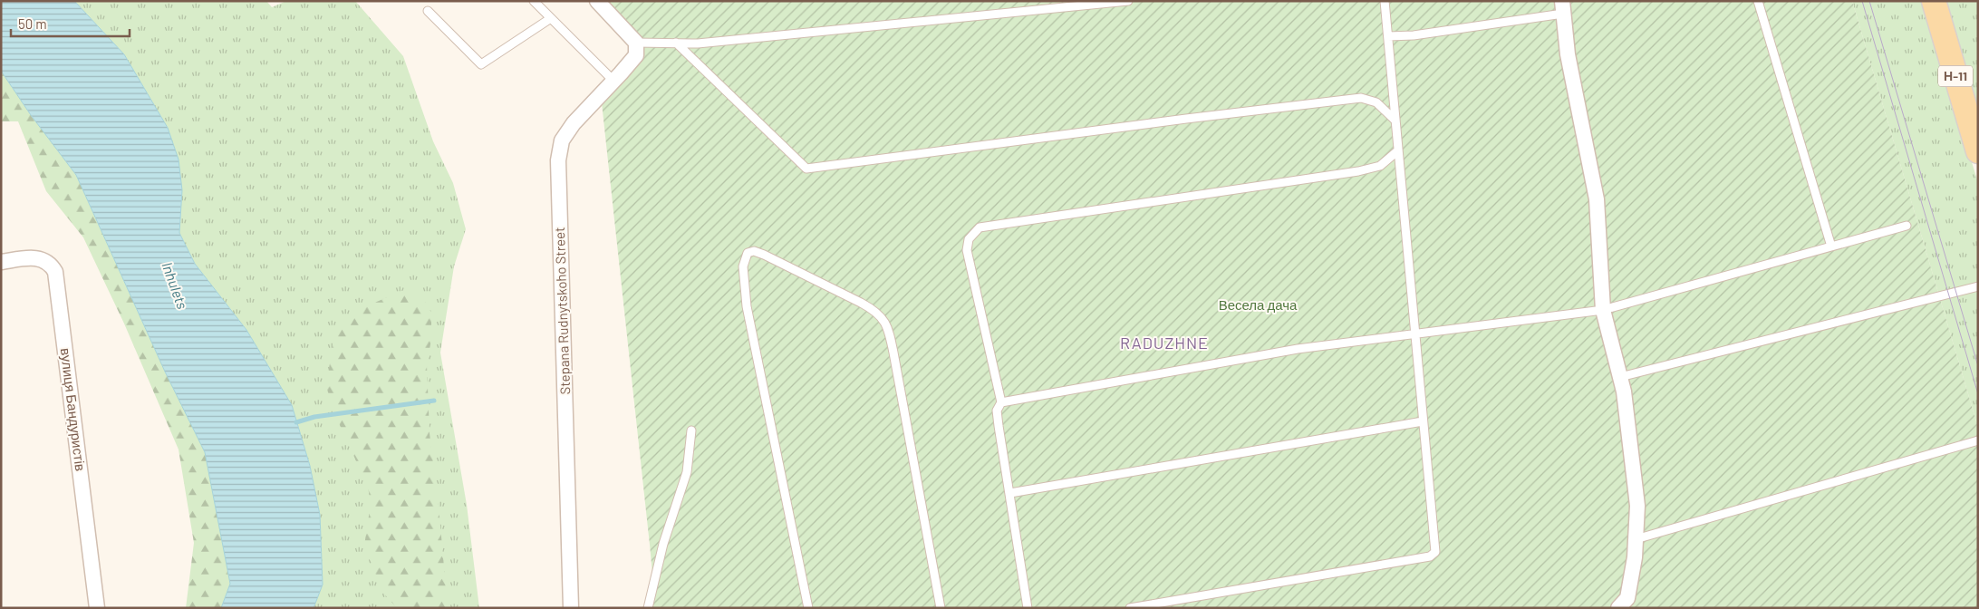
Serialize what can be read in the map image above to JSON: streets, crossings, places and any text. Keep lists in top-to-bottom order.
{
  "streets": {
    "main road": ["Н-11"],
    "street": ["Stepana Rudnytskoho Street", "вулиця Бандуристів"]
  },
  "districts": ["RADUZHNE"],
  "water": ["Inhulets"],
  "parks": ["Весела дача"],
  "scale_bar": "50 m"
}
